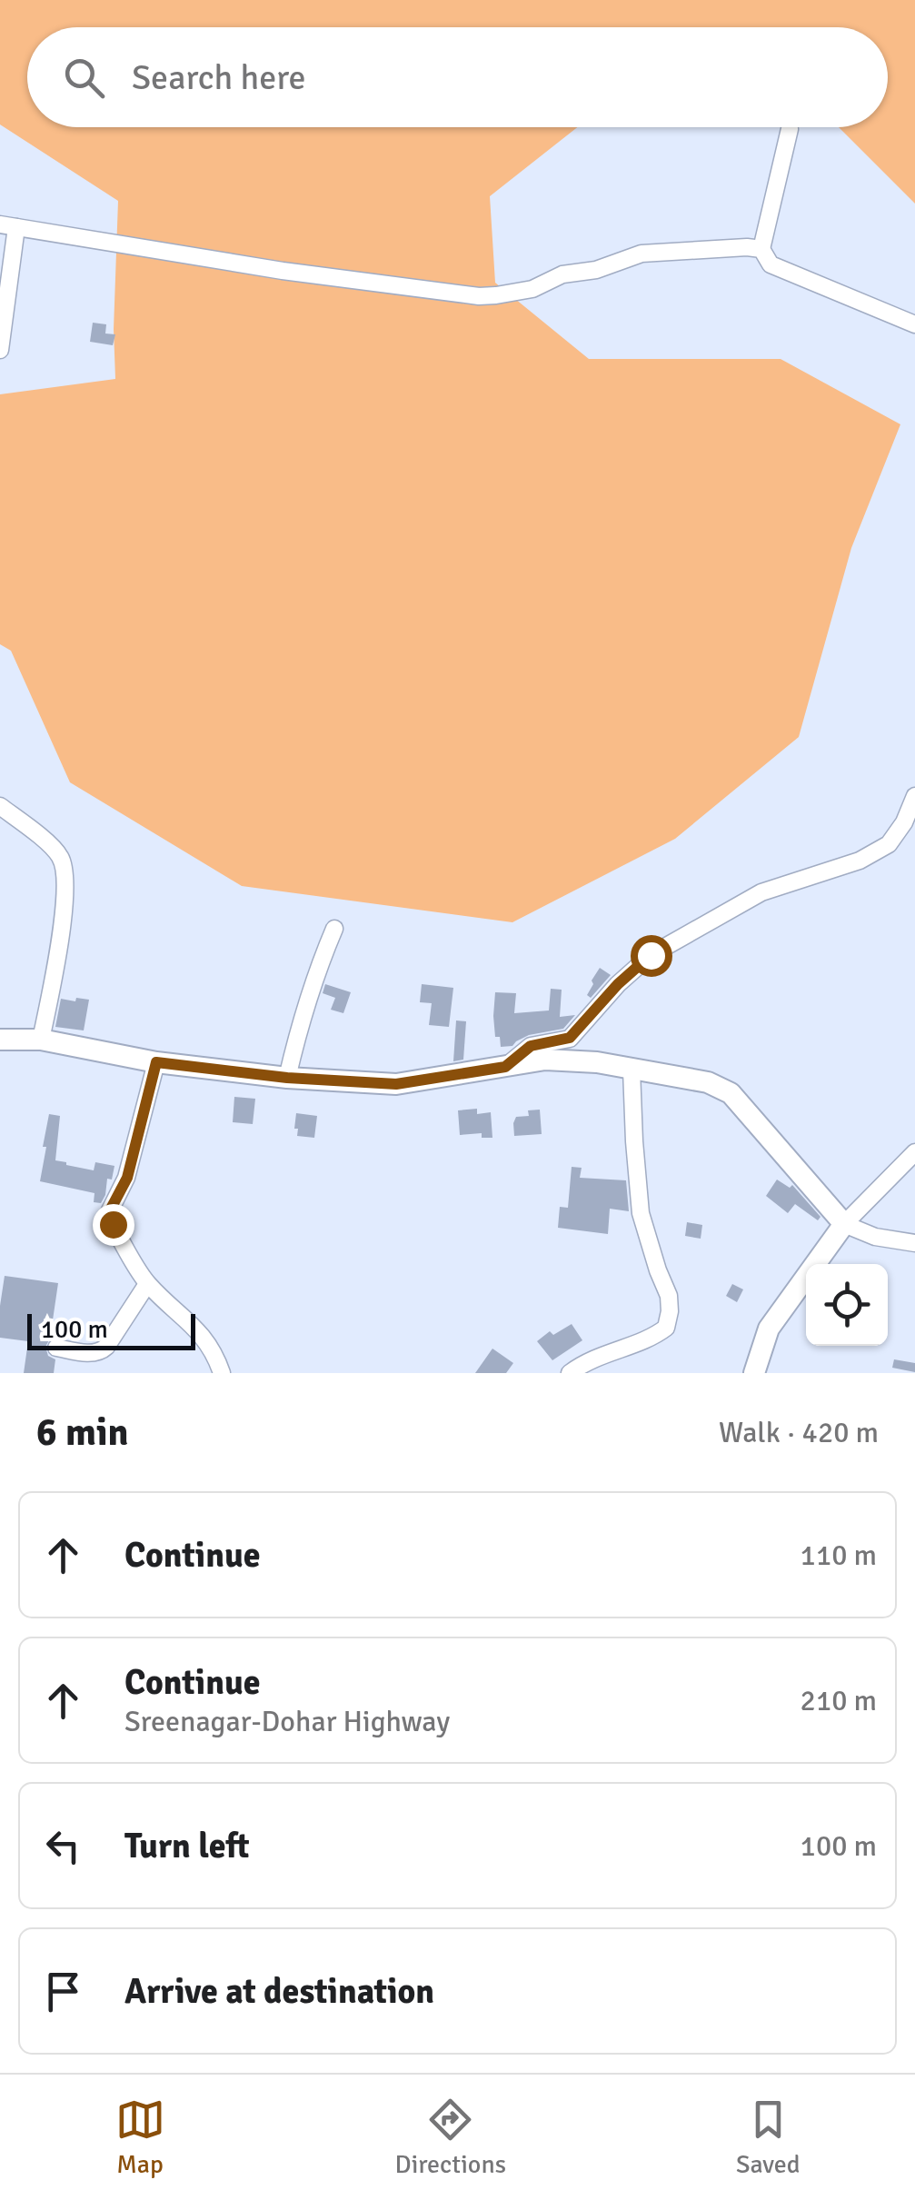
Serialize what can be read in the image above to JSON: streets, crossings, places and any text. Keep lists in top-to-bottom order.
{
  "scale_bar": "100 m",
  "page": {
    "search": "Search here",
    "scale": "100 m",
    "heading": ["6 min", "Walk · 420 m"],
    "list": [
      ["Continue", "110 m"],
      ["Continue", "Sreenagar-Dohar Highway", "210 m"],
      ["Turn left", "100 m"],
      "Arrive at destination"
    ],
    "nav": ["Map", "Directions", "Saved"]
  }
}
